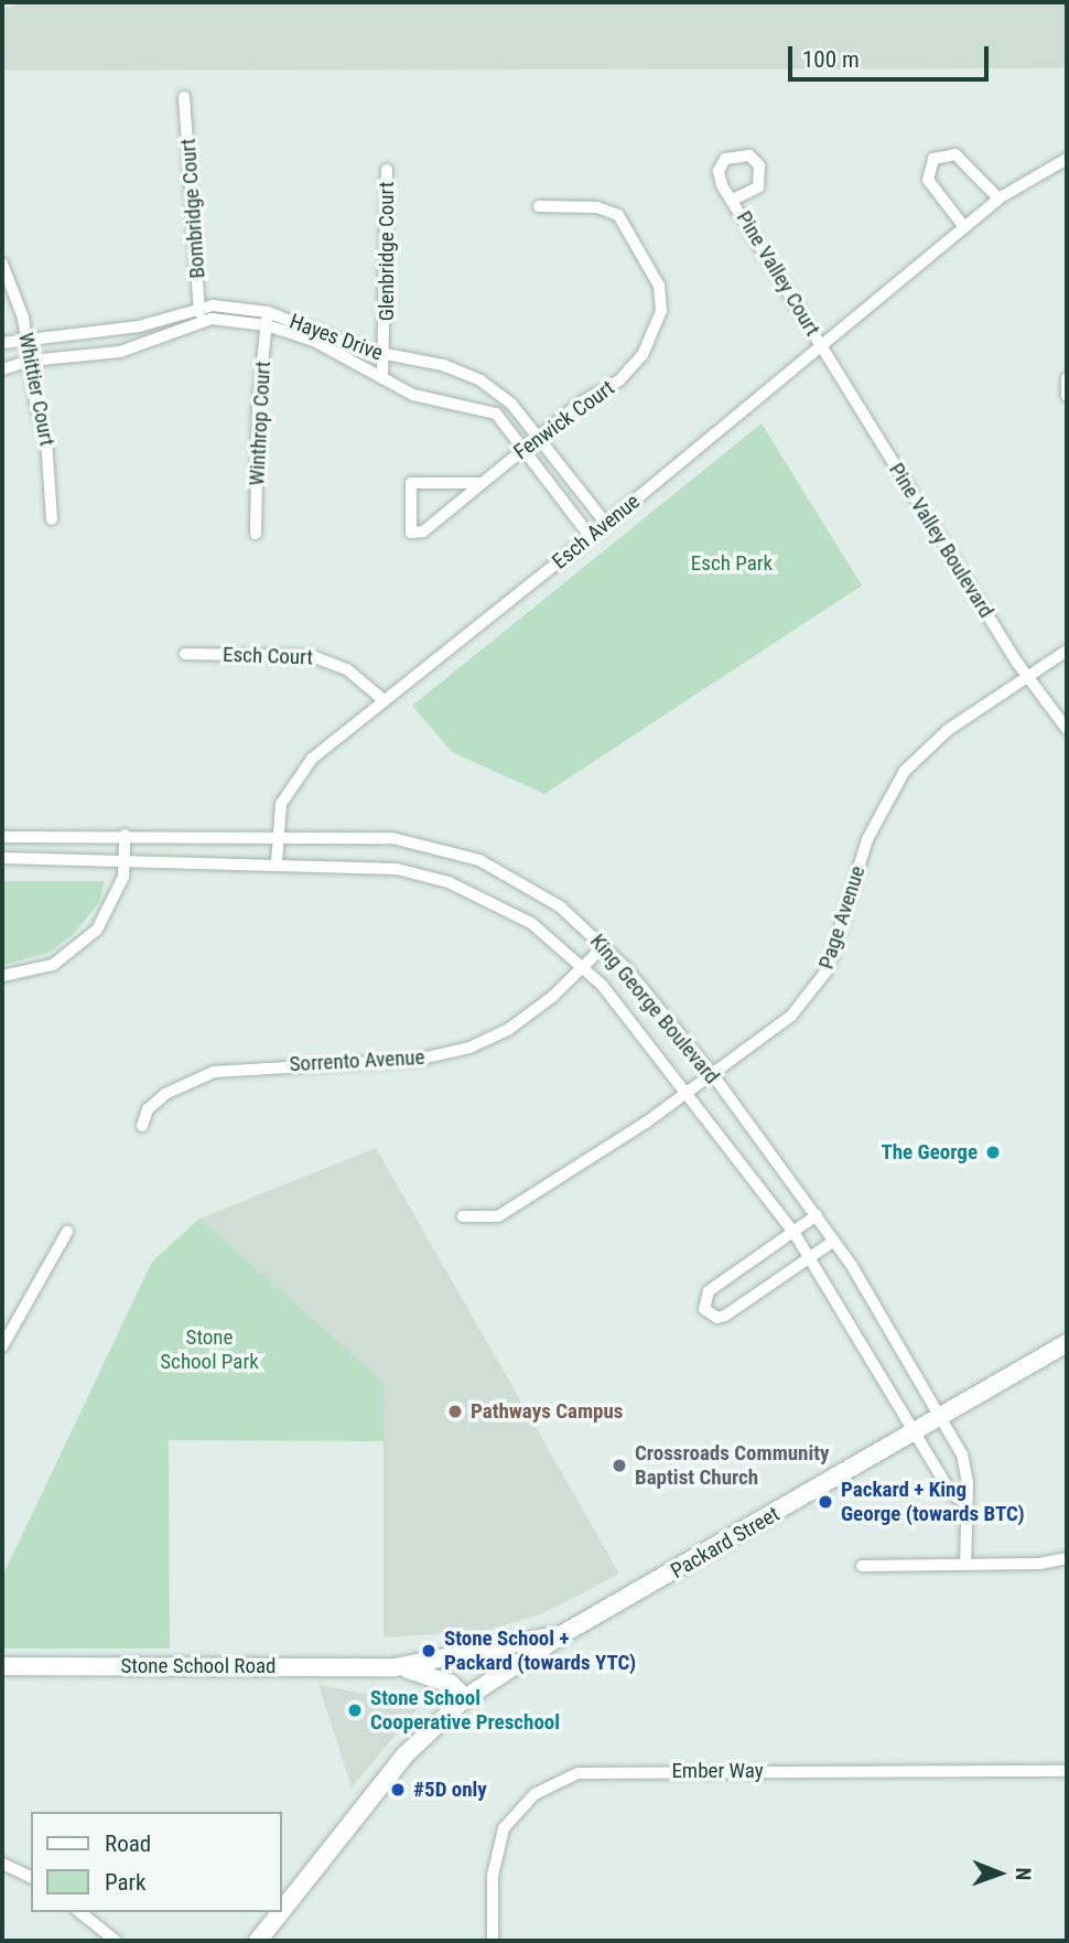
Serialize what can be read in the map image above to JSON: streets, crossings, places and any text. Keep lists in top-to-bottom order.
{
  "streets": {
    "main road": ["Packard Street", "Stone School Road"],
    "street": [
      "Bombridge Court",
      "Glenbridge Court",
      "Pine Valley Court",
      "Hayes Drive",
      "Whittier Court",
      "Fenwick Court",
      "Winthrop Court",
      "Esch Avenue",
      "Pine Valley Boulevard",
      "Esch Court",
      "Page Avenue",
      "King George Boulevard",
      "Sorrento Avenue",
      "Ember Way"
    ]
  },
  "crossings": [
    ["Bombridge Court", "Hayes Drive"],
    ["Glenbridge Court", "Hayes Drive"],
    ["Pine Valley Court", "Esch Avenue"],
    ["Pine Valley Court", "Pine Valley Boulevard"],
    ["Hayes Drive", "Whittier Court"],
    ["Hayes Drive", "Fenwick Court"],
    ["Hayes Drive", "Winthrop Court"],
    ["Hayes Drive", "Esch Avenue"],
    ["Esch Avenue", "Pine Valley Boulevard"],
    ["Esch Avenue", "Esch Court"],
    ["Esch Avenue", "King George Boulevard"],
    ["Pine Valley Boulevard", "Page Avenue"],
    ["Page Avenue", "King George Boulevard"],
    ["King George Boulevard", "Sorrento Avenue"],
    ["King George Boulevard", "Packard Street"]
  ],
  "parks": ["Esch Park", "Stone School Park"],
  "places": [
    "The George",
    "Pathways Campus",
    "Crossroads Community Baptist Church",
    "Packard + King George (towards BTC)",
    "Stone School + Packard (towards YTC)",
    "Stone School Cooperative Preschool",
    "#5D only"
  ],
  "legend": ["Road", "Park"],
  "scale_bar": "100 m",
  "north": "right"
}
